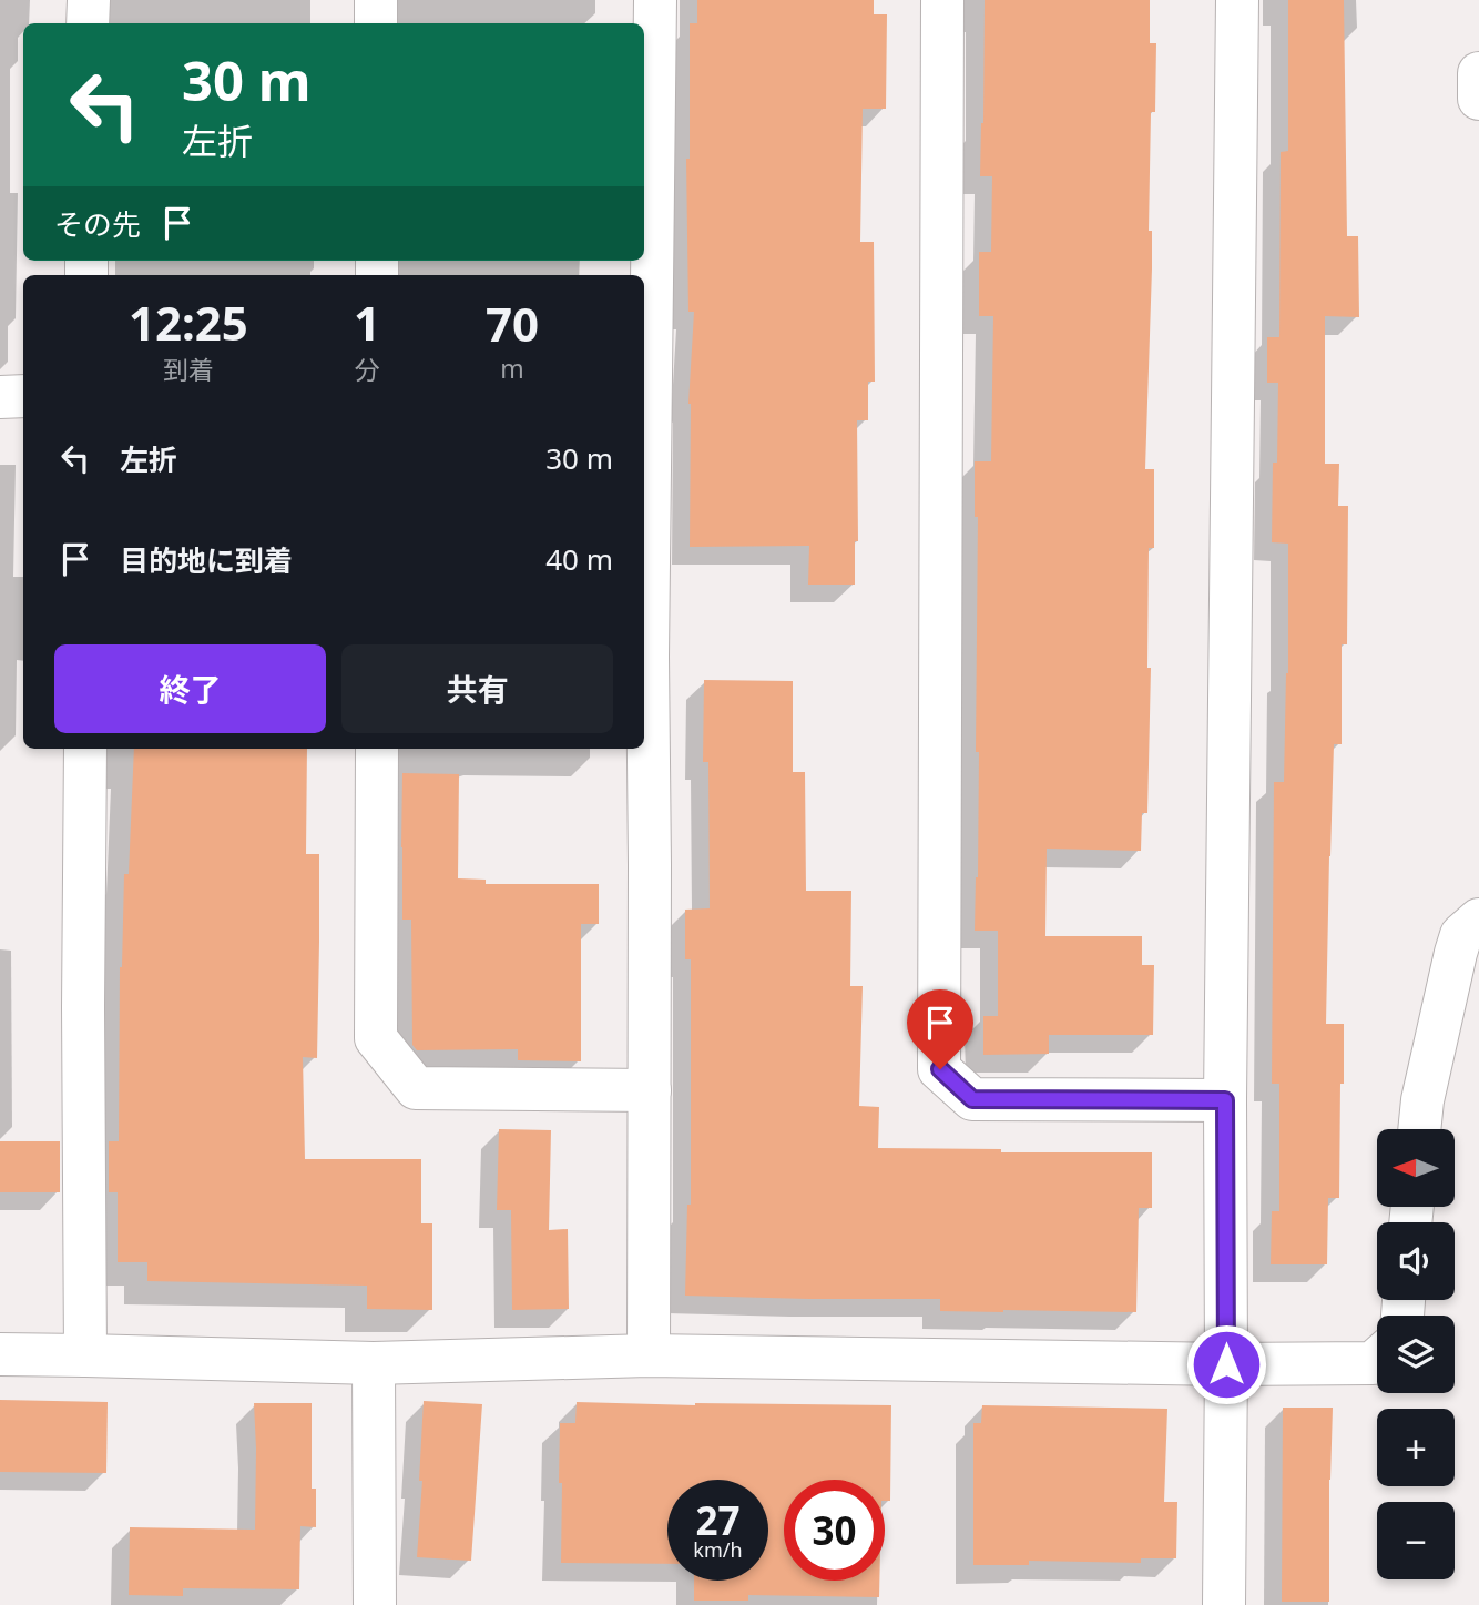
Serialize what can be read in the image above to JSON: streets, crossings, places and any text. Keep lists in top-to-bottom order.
{
  "north": "left",
  "page": {
    "turn": ["30 m", "左折"],
    "then": "その先",
    "eta": [
      "12:25",
      "到着",
      "1",
      "分",
      "70",
      "m"
    ],
    "list": [
      {
        "name": "左折",
        "value": "30 m"
      },
      {
        "name": "目的地に到着",
        "value": "40 m"
      }
    ],
    "buttons": ["終了", "共有"],
    "map_buttons": ["+", "−"],
    "speed": "27 km/h",
    "limit": "30"
  }
}
